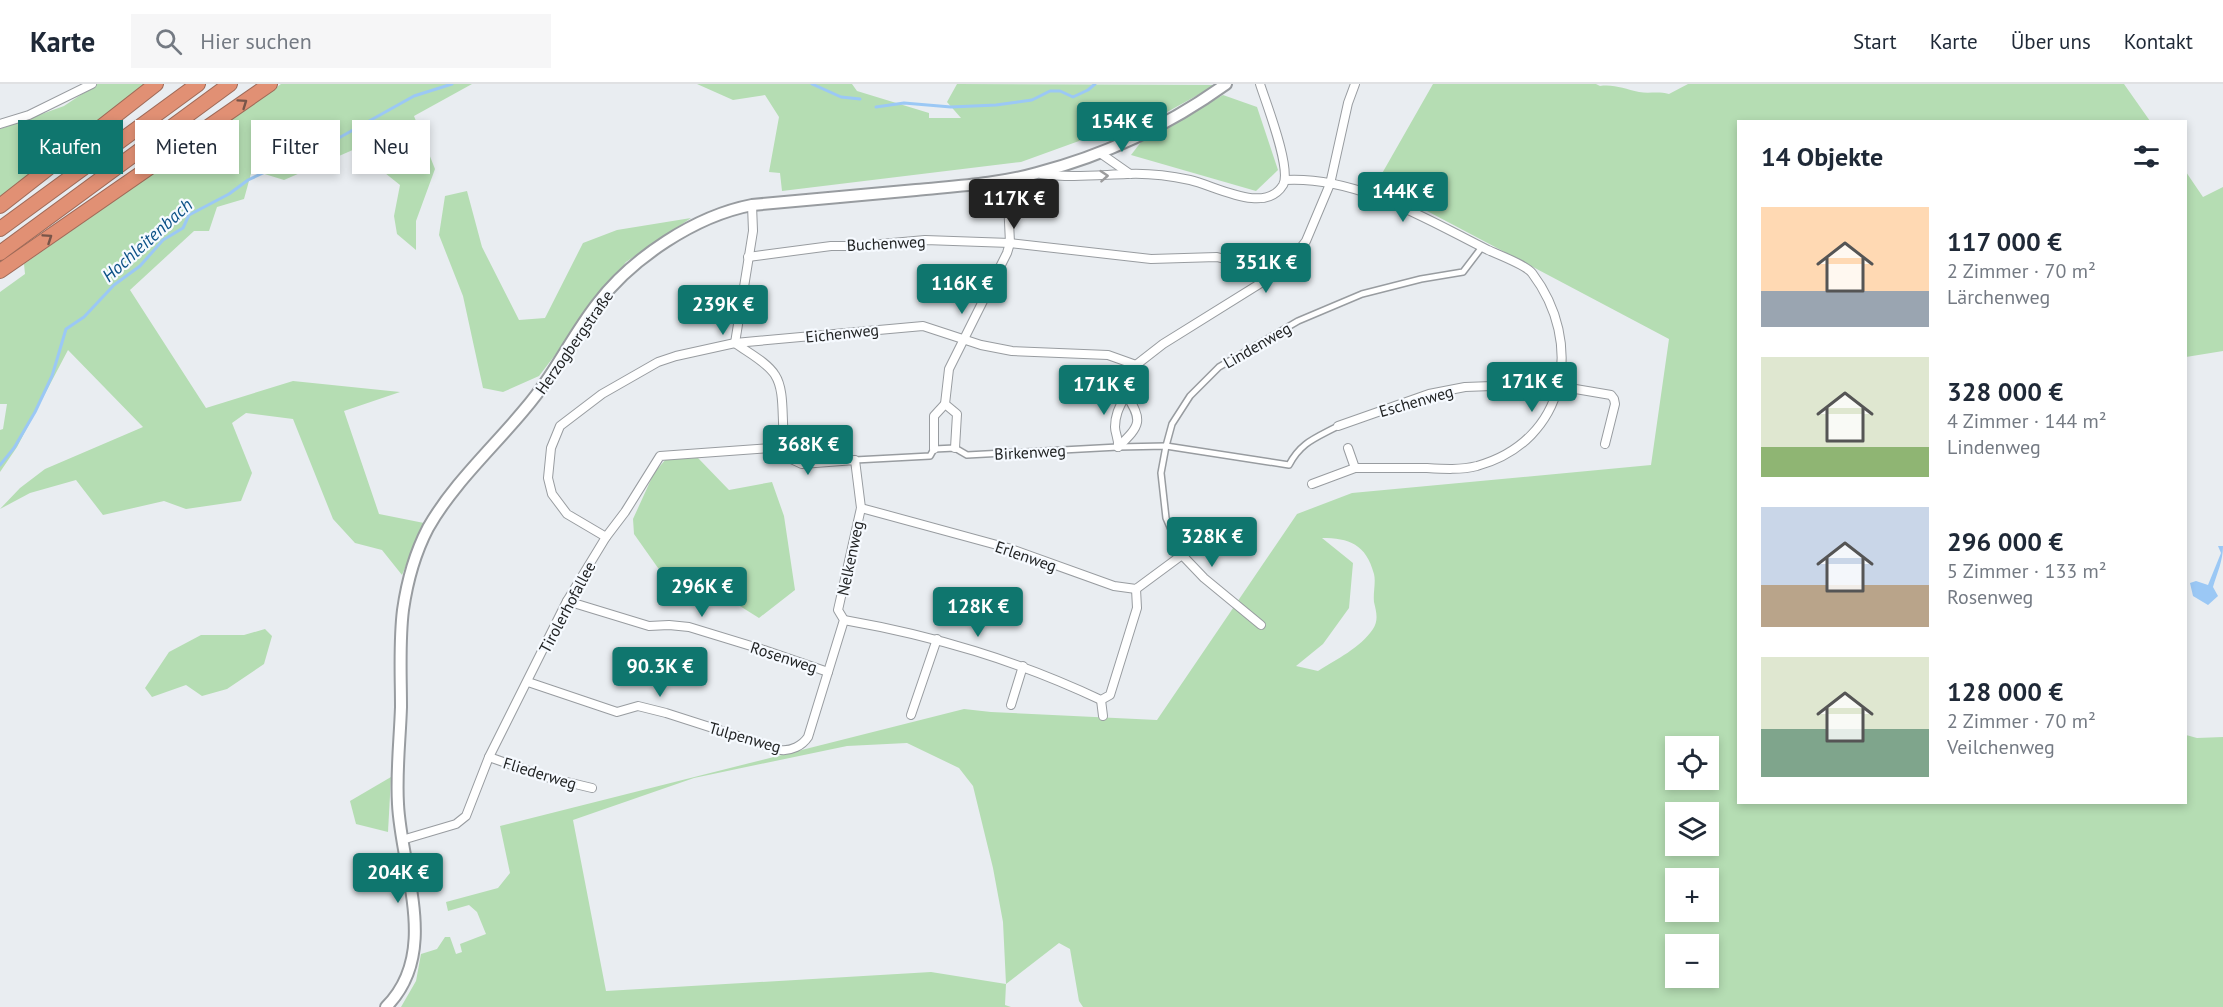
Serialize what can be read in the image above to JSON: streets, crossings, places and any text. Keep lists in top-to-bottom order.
{
  "streets": {
    "main road": ["Herzogbergstraße"],
    "street": [
      "Buchenweg",
      "Eichenweg",
      "Lindenweg",
      "Eschenweg",
      "Birkenweg",
      "Erlenweg",
      "Nelkenweg",
      "Tirolerhofallee",
      "Rosenweg",
      "Tulpenweg",
      "Fliederweg"
    ]
  },
  "crossings": [
    ["Eichenweg", "Tirolerhofallee"],
    ["Herzogbergstraße", "Tirolerhofallee"],
    ["Lindenweg", "Birkenweg"],
    ["Eschenweg", "Birkenweg"],
    ["Birkenweg", "Nelkenweg"],
    ["Birkenweg", "Tirolerhofallee"],
    ["Erlenweg", "Nelkenweg"],
    ["Nelkenweg", "Rosenweg"],
    ["Nelkenweg", "Tulpenweg"],
    ["Tirolerhofallee", "Rosenweg"],
    ["Tirolerhofallee", "Tulpenweg"],
    ["Tirolerhofallee", "Fliederweg"]
  ],
  "water": ["Hochleitenbach"],
  "page": {
    "header": "Karte",
    "search": "Hier suchen",
    "nav": [
      "Start",
      "Karte",
      "Über uns",
      "Kontakt"
    ],
    "price": [
      "154K €",
      "144K €",
      "117K €",
      "351K €",
      "116K €",
      "239K €",
      "171K €",
      "171K €",
      "368K €",
      "328K €",
      "296K €",
      "128K €",
      "90.3K €",
      "204K €"
    ],
    "chip": [
      "Kaufen",
      "Mieten",
      "Filter",
      "Neu"
    ],
    "heading": "14 Objekte",
    "list": [
      {
        "name": "117 000 €",
        "note": "2 Zimmer · 70 m² · Lärchenweg"
      },
      {
        "name": "328 000 €",
        "note": "4 Zimmer · 144 m² · Lindenweg"
      },
      {
        "name": "296 000 €",
        "note": "5 Zimmer · 133 m² · Rosenweg"
      },
      {
        "name": "128 000 €",
        "note": "2 Zimmer · 70 m² · Veilchenweg"
      }
    ],
    "map_buttons": ["+", "−"]
  }
}
